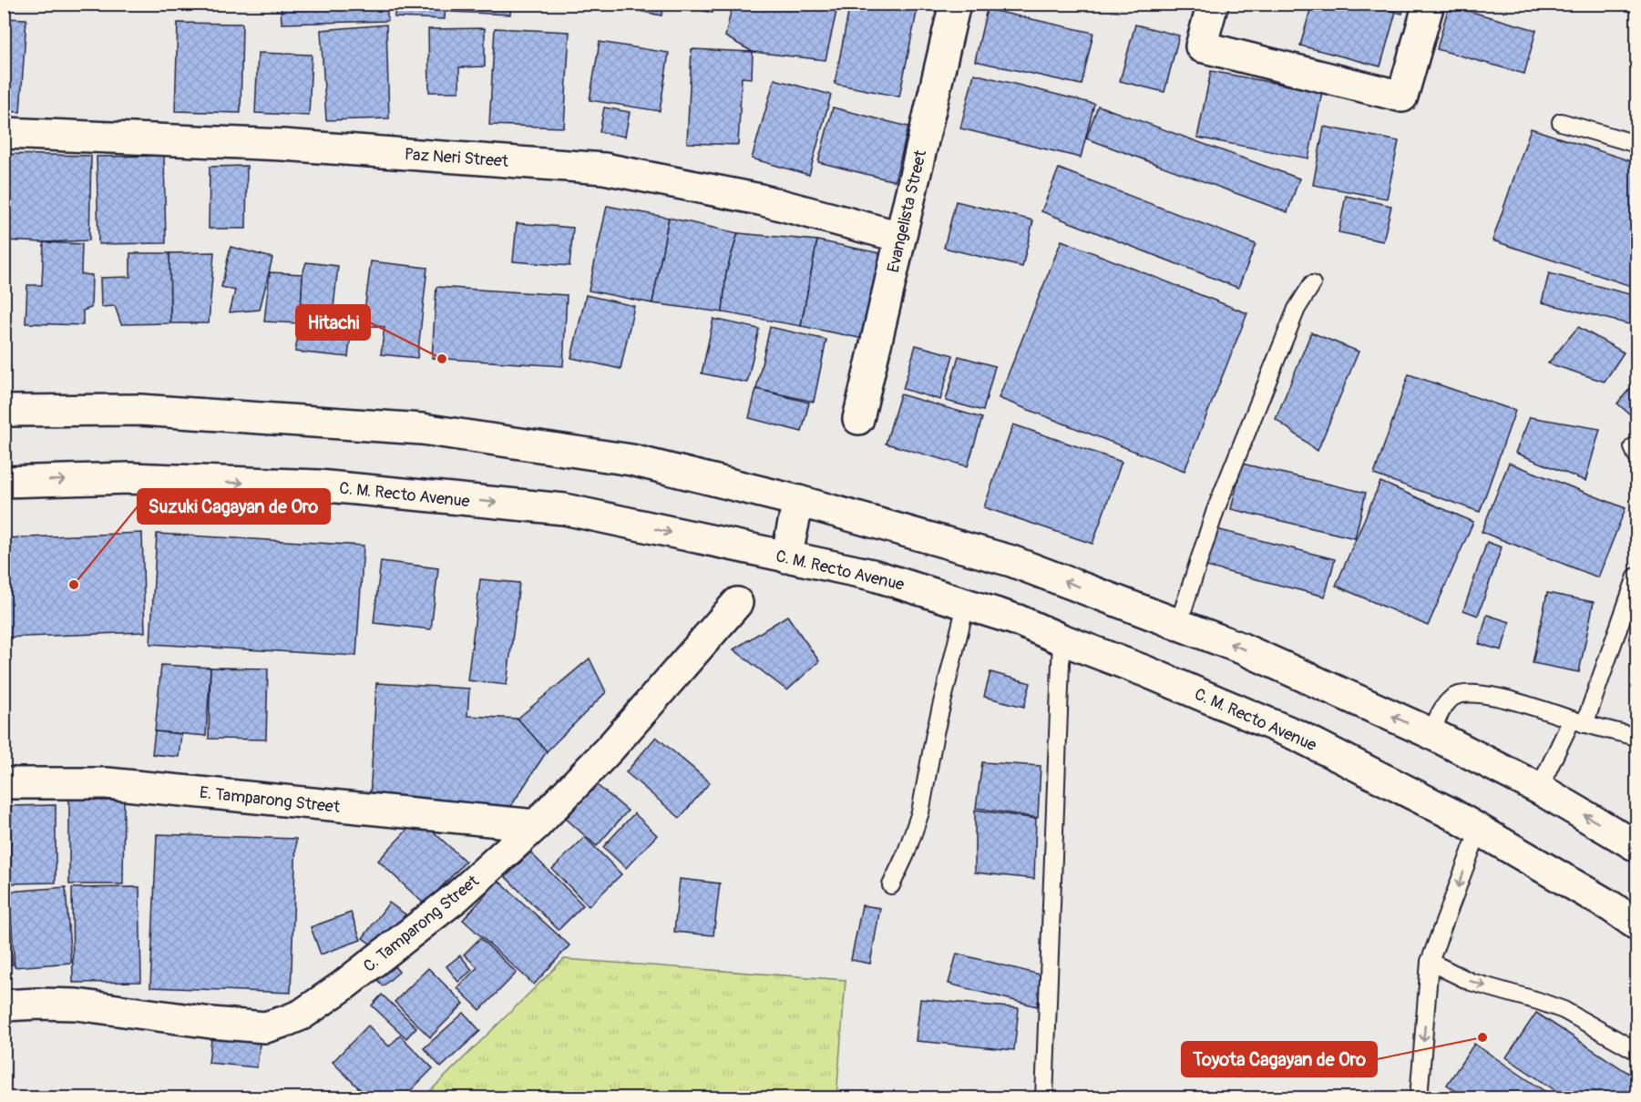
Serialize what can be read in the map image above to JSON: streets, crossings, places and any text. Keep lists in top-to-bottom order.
{
  "streets": {
    "main road": [
      "Paz Neri Street",
      "Evangelista Street",
      "C. M. Recto Avenue",
      "E. Tamparong Street",
      "C. Tamparong Street"
    ]
  },
  "crossings": [
    ["Paz Neri Street", "Evangelista Street"],
    ["E. Tamparong Street", "C. Tamparong Street"]
  ],
  "places": ["Hitachi", "Suzuki Cagayan de Oro", "Toyota Cagayan de Oro"]
}
